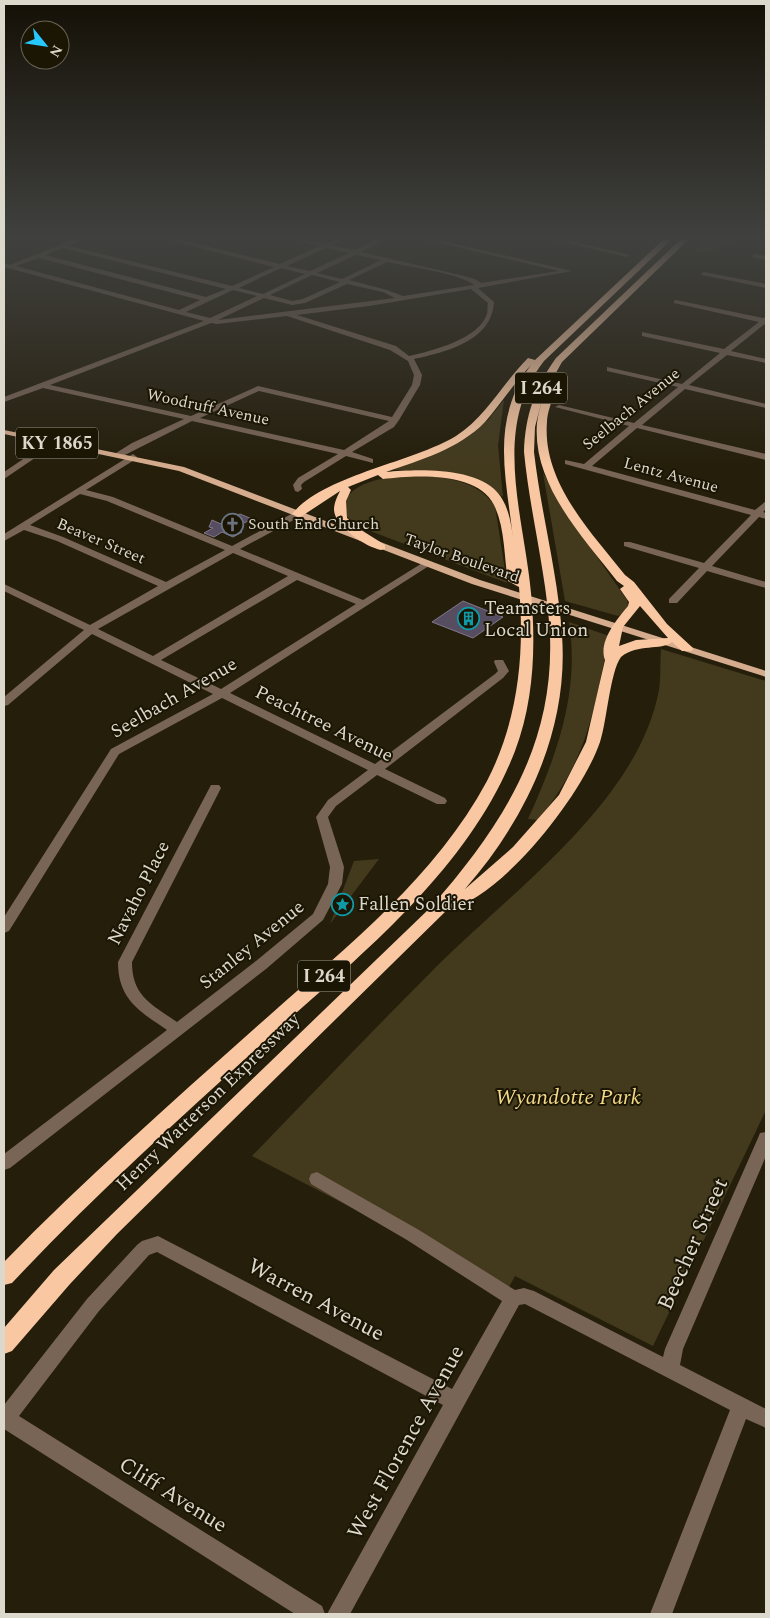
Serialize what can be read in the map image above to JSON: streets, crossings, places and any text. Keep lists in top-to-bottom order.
{
  "streets": {
    "highway": ["I 264", "Henry Watterson Expressway"],
    "main road": ["KY 1865", "Taylor Boulevard"],
    "street": [
      "Woodruff Avenue",
      "Seelbach Avenue",
      "Lentz Avenue",
      "Beaver Street",
      "Peachtree Avenue",
      "Navaho Place",
      "Stanley Avenue",
      "Beecher Street",
      "Warren Avenue",
      "West Florence Avenue",
      "Cliff Avenue"
    ]
  },
  "crossings": [
    ["Seelbach Avenue", "Lentz Avenue"],
    ["Seelbach Avenue", "Taylor Boulevard"],
    ["Seelbach Avenue", "Peachtree Avenue"],
    ["Peachtree Avenue", "Stanley Avenue"],
    ["Navaho Place", "Stanley Avenue"],
    ["Warren Avenue", "West Florence Avenue"],
    ["Warren Avenue", "Cliff Avenue"]
  ],
  "parks": ["Wyandotte Park"],
  "places": {
    "church": ["South End Church"],
    "building": ["Teamsters Local Union"],
    "place": ["Fallen Soldier"]
  },
  "north": "bottom right"
}
